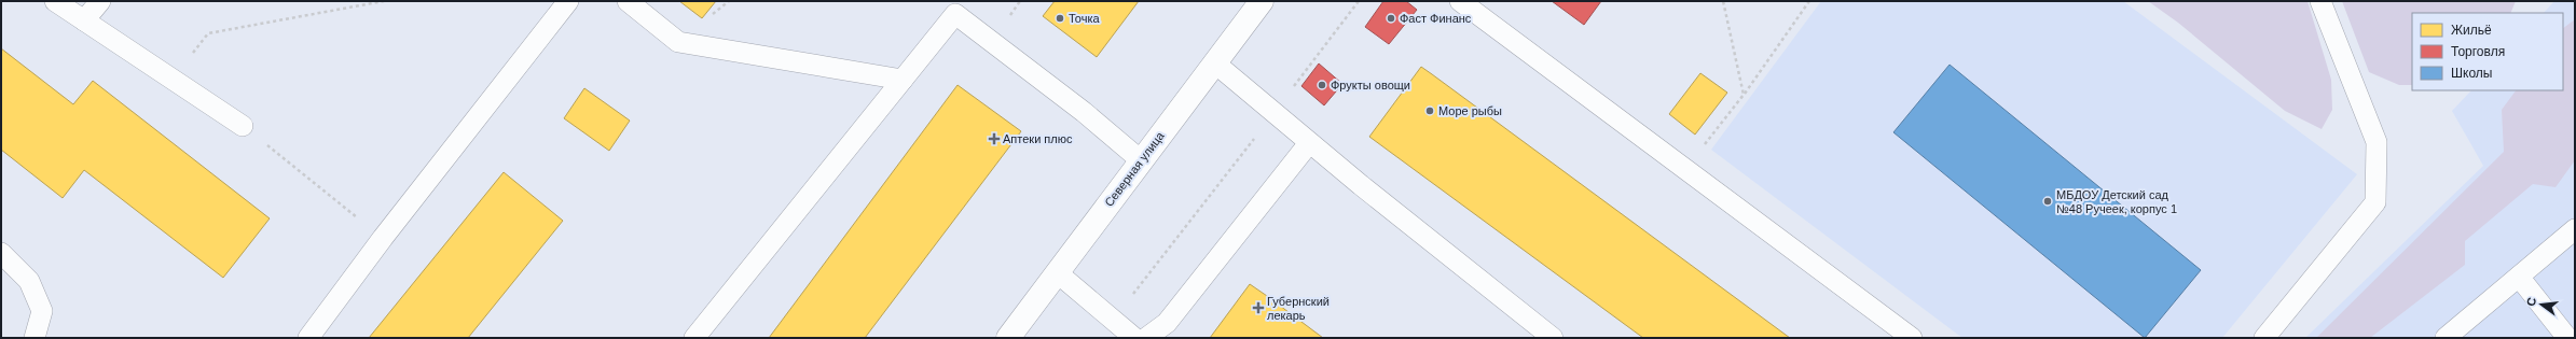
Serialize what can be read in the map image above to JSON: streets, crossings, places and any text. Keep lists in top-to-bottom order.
{
  "streets": {
    "main road": ["Северная улица"]
  },
  "places": {
    "other": [
      "Точка",
      "Фаст Финанс",
      "Фрукты овощи",
      "Море рыбы",
      "МБДОУ Детский сад №48 Ручеек, корпус 1"
    ],
    "health": ["Аптеки плюс", "Губернский лекарь"]
  },
  "legend": ["Жильё", "Торговля", "Школы"],
  "north": "left"
}
